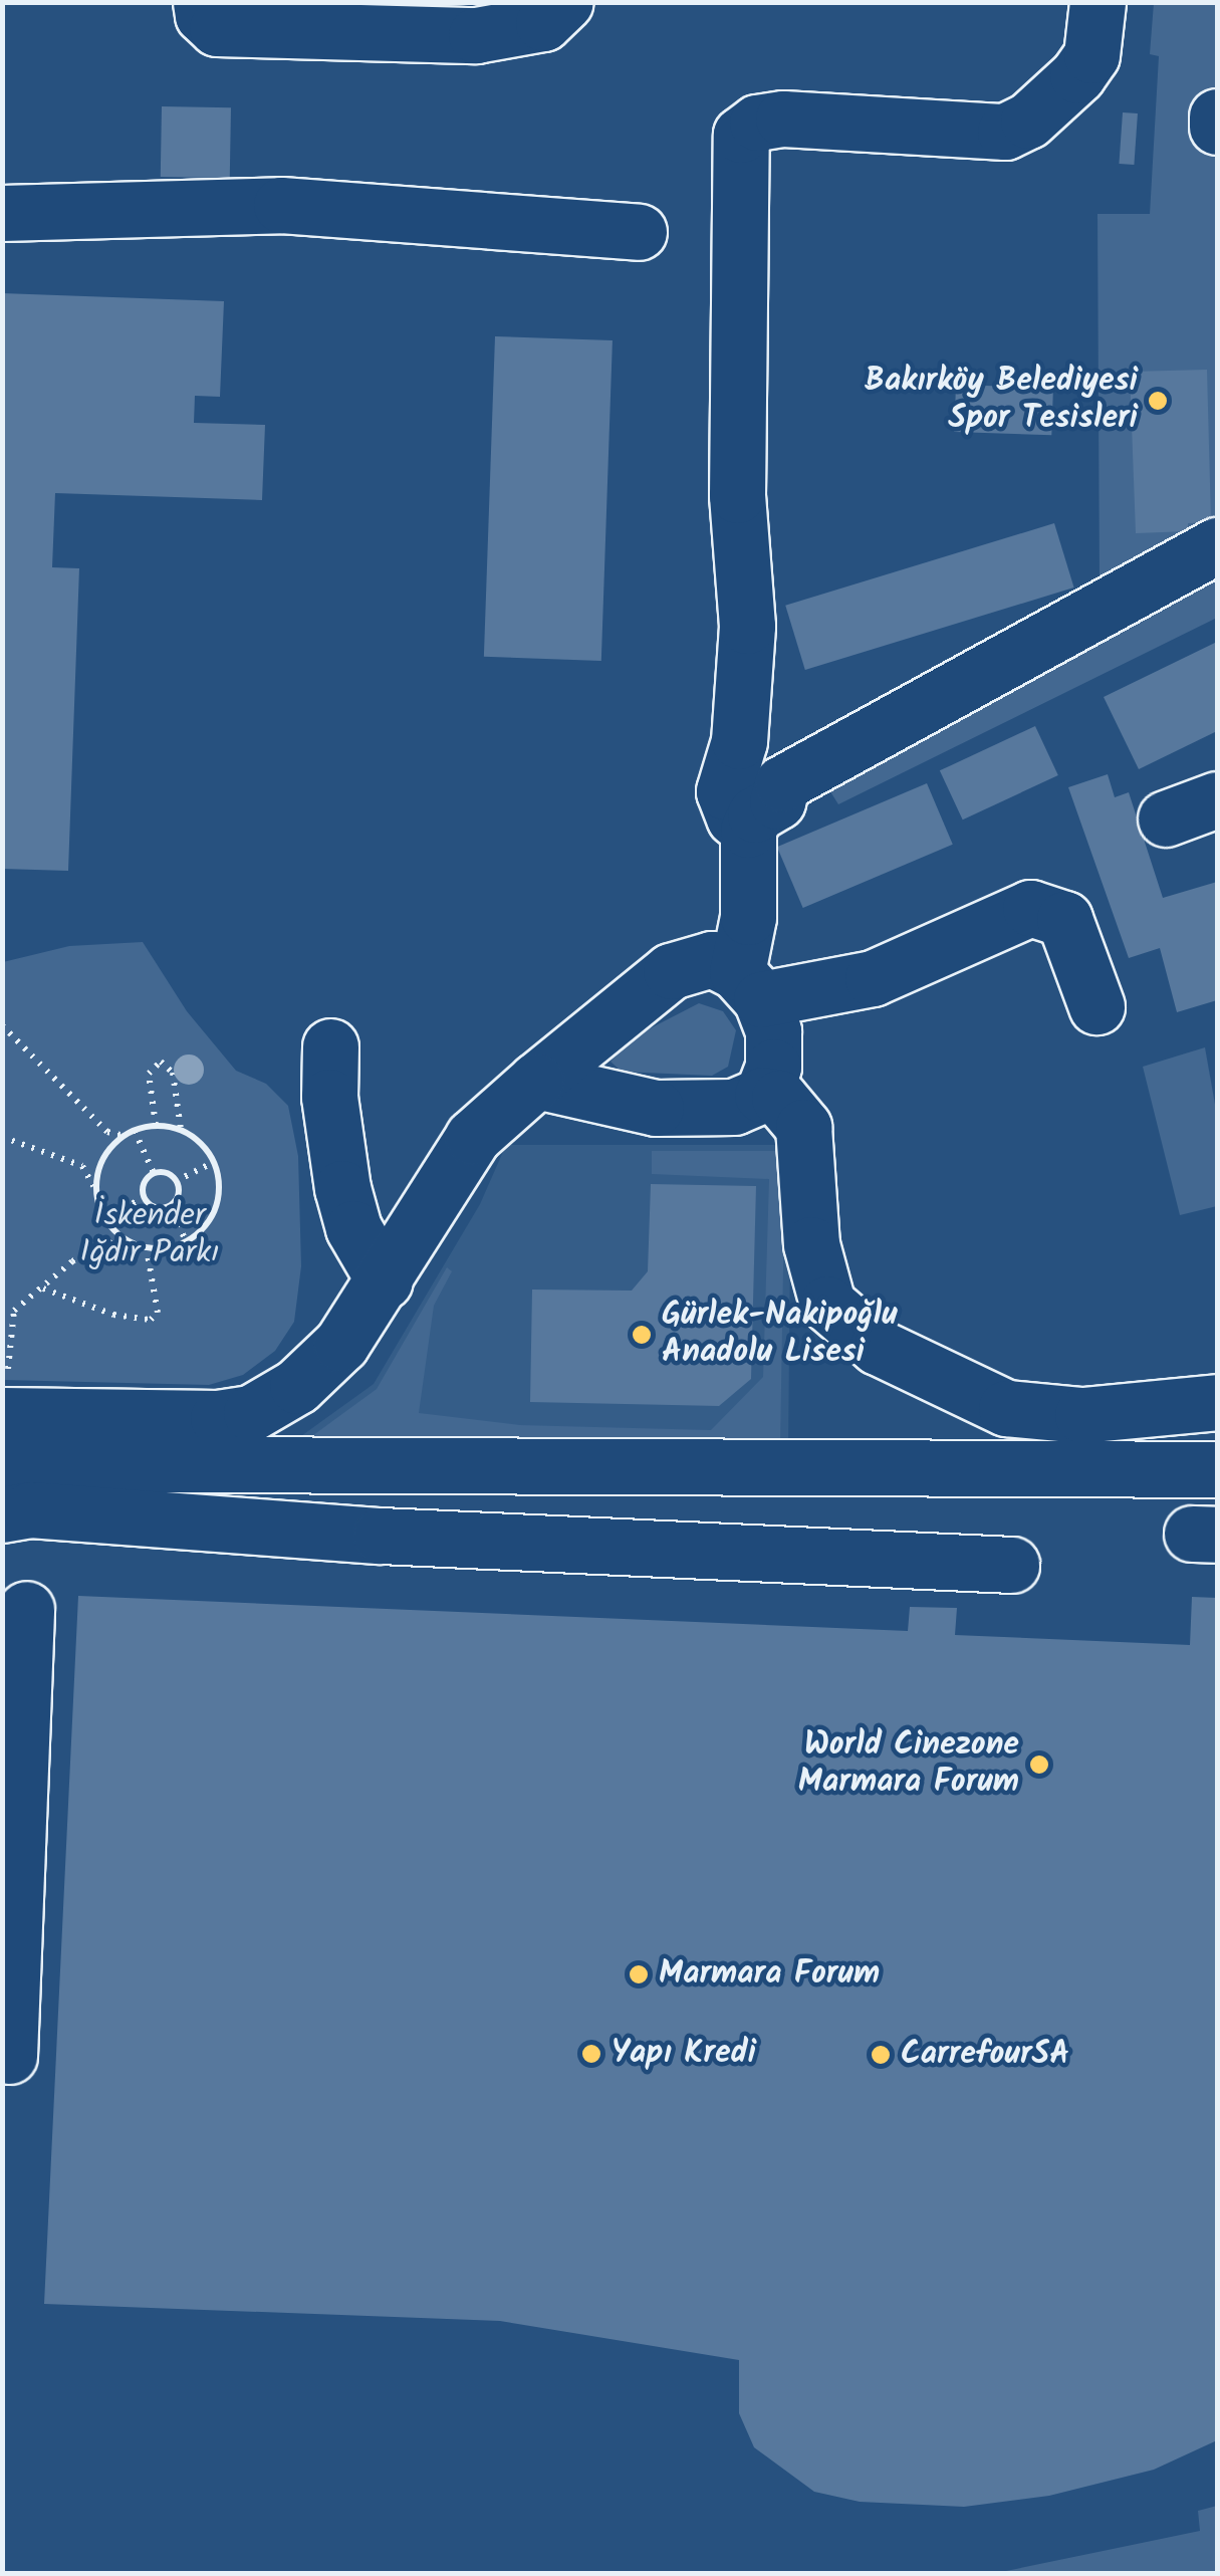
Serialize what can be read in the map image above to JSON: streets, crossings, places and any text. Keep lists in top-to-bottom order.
{
  "parks": ["İskender Iğdır Parkı"],
  "places": [
    "Bakırköy Belediyesi Spor Tesisleri",
    "Gürlek-Nakipoğlu Anadolu Lisesi",
    "World Cinezone Marmara Forum",
    "Marmara Forum",
    "Yapı Kredi",
    "CarrefourSA"
  ]
}
